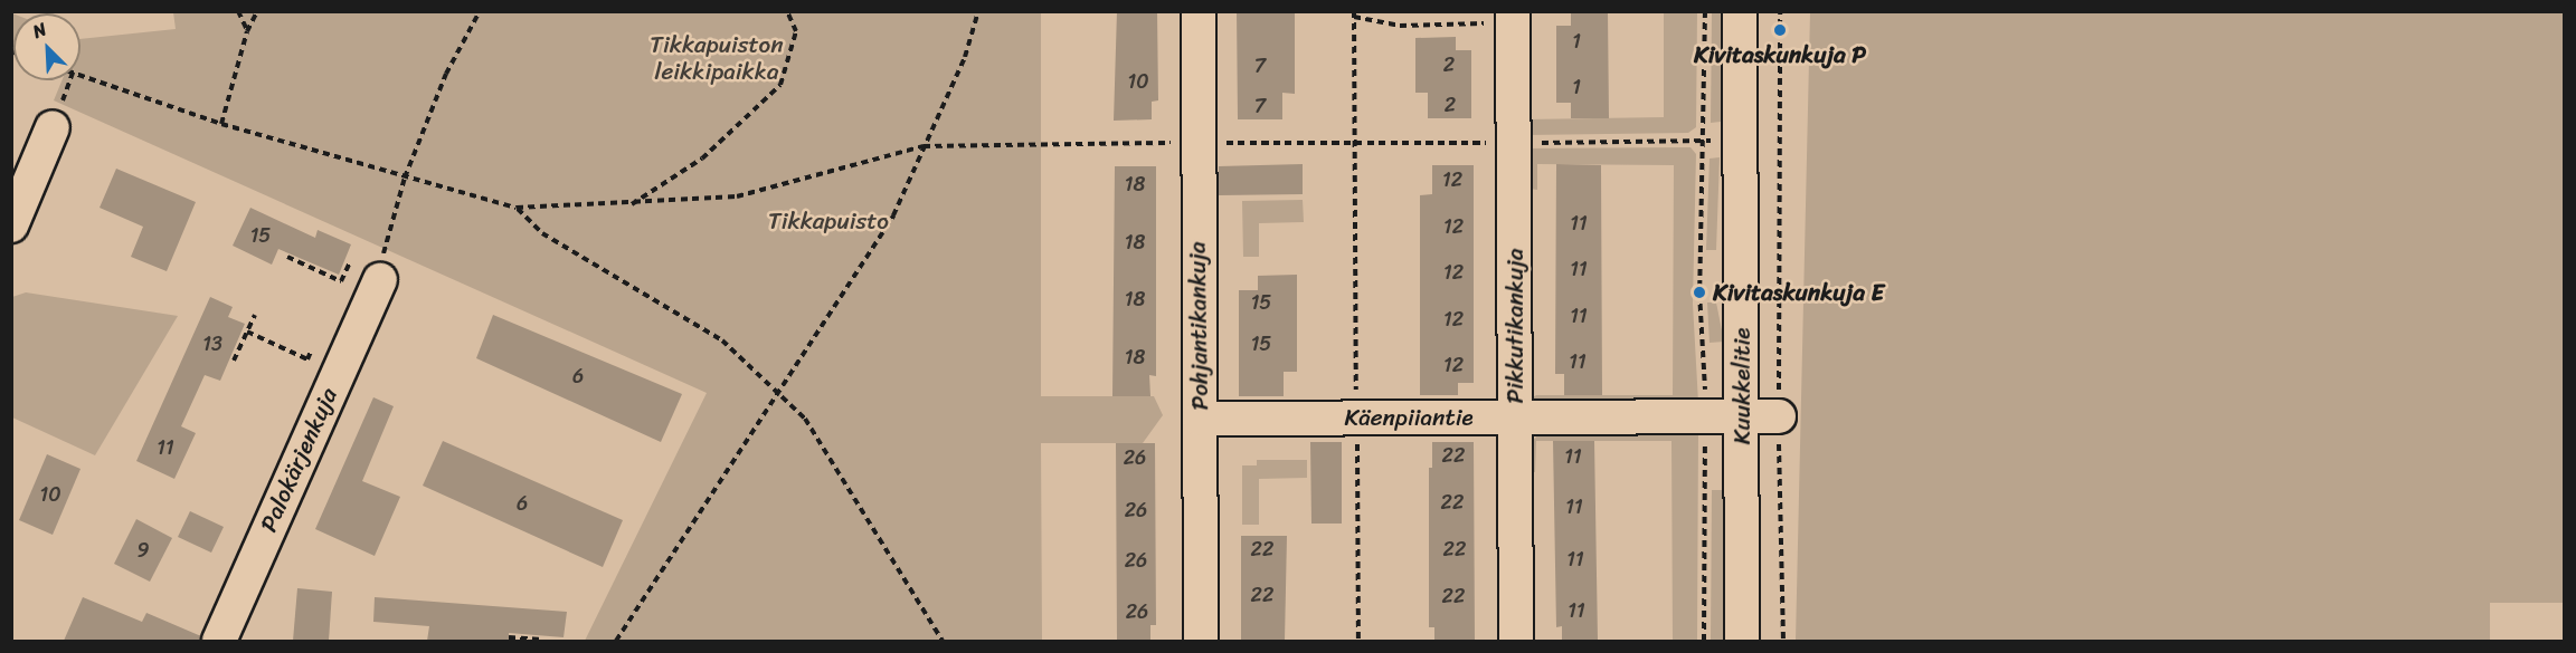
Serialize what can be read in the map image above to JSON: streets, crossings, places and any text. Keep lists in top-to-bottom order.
{
  "streets": {
    "street": [
      "Pohjantikankuja",
      "Pikkutikankuja",
      "Kuukkelitie",
      "Käenpiiantie",
      "Palokärjenkuja"
    ]
  },
  "crossings": [
    ["Pohjantikankuja", "Käenpiiantie"],
    ["Pikkutikankuja", "Käenpiiantie"],
    ["Kuukkelitie", "Käenpiiantie"]
  ],
  "parks": ["Tikkapuiston leikkipaikka", "Tikkapuisto"],
  "places": ["Kivitaskunkuja P", "Kivitaskunkuja E"],
  "house_numbers": [
    "1",
    "2",
    "7",
    "10",
    "1",
    "2",
    "7",
    "12",
    "18",
    "11",
    "12",
    "15",
    "18",
    "11",
    "12",
    "18",
    "15",
    "11",
    "12",
    "13",
    "15",
    "18",
    "11",
    "12",
    "6",
    "11",
    "22",
    "11",
    "26",
    "10",
    "22",
    "6",
    "11",
    "26",
    "22",
    "22",
    "9",
    "11",
    "26",
    "22",
    "22",
    "11",
    "26"
  ],
  "north": "top left"
}
